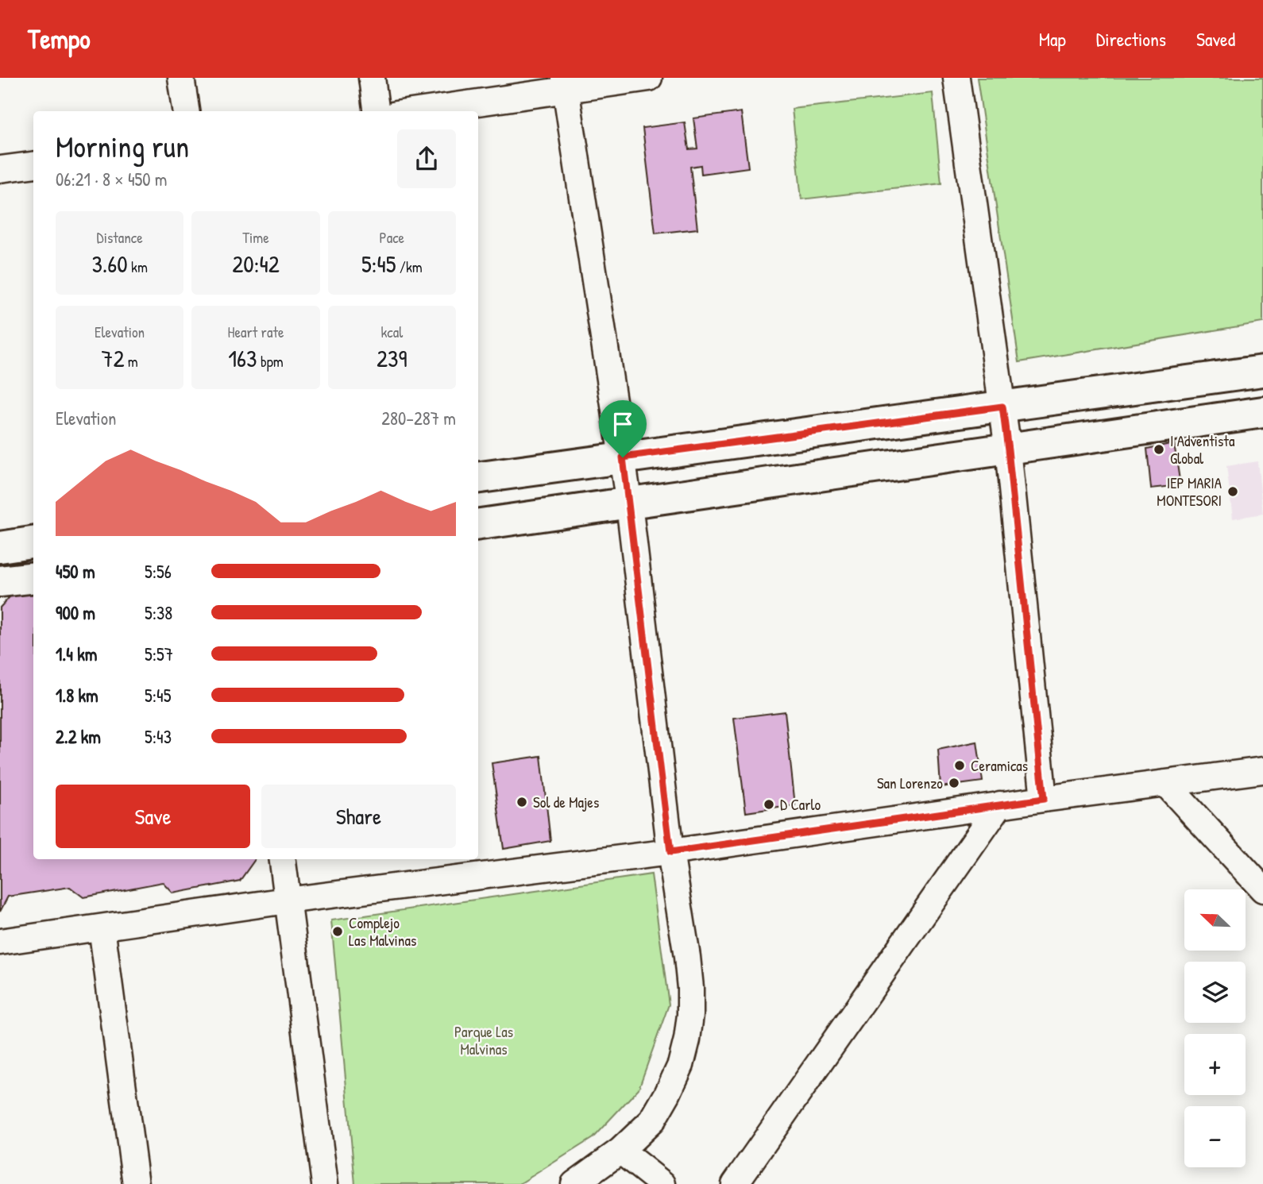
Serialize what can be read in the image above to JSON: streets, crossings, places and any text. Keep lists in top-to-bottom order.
{
  "parks": ["Parque Las Malvinas"],
  "places": [
    "I Adventista Global",
    "IEP MARIA MONTESORI",
    "Ceramicas",
    "San Lorenzo",
    "Sol de Majes",
    "D Carlo",
    "Complejo Las Malvinas"
  ],
  "north": "top left",
  "page": {
    "header": "Tempo",
    "nav": ["Map", "Directions", "Saved"],
    "heading": ["Morning run", "06:21 · 8 × 450 m"],
    "stats": [
      ["Distance", "3.60 km"],
      ["Time", "20:42"],
      ["Pace", "5:45 /km"],
      ["Elevation", "72 m"],
      ["Heart rate", "163 bpm"],
      ["kcal", "239"]
    ],
    "chart": ["Elevation", "280–287 m"],
    "list": [
      {
        "name": "450 m",
        "note": "5:56"
      },
      {
        "name": "900 m",
        "note": "5:38"
      },
      {
        "name": "1.4 km",
        "note": "5:57"
      },
      {
        "name": "1.8 km",
        "note": "5:45"
      },
      {
        "name": "2.2 km",
        "note": "5:43"
      }
    ],
    "buttons": ["Save", "Share"],
    "map_buttons": ["+", "−"]
  }
}
